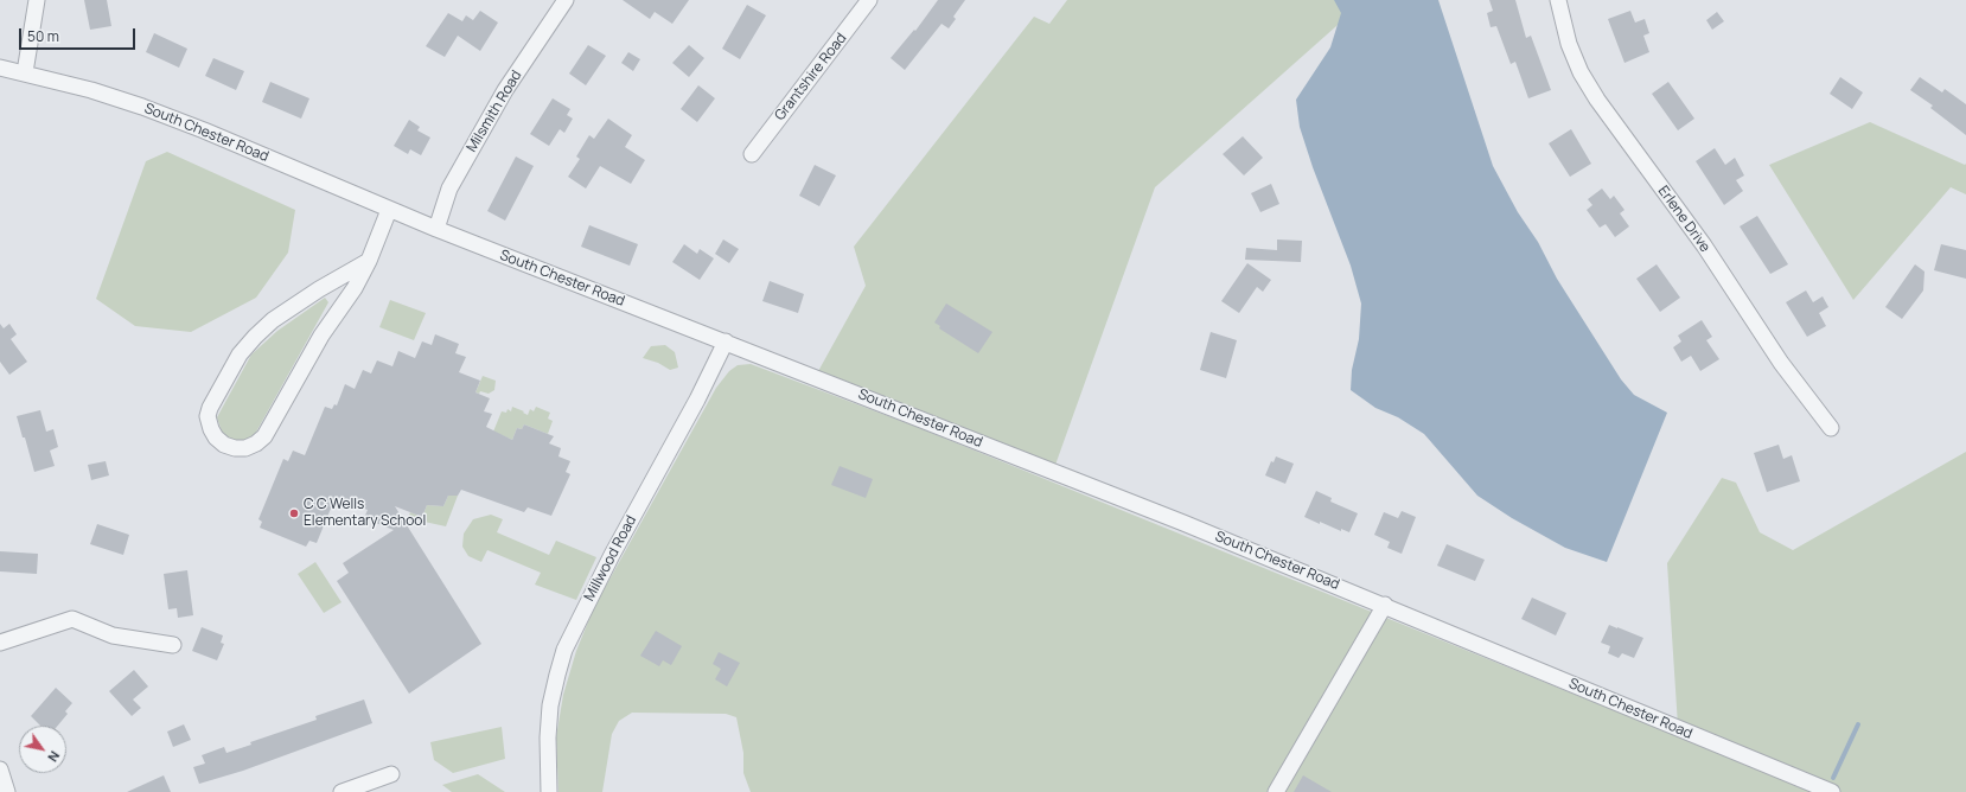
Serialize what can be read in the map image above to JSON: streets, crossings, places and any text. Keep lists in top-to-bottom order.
{
  "streets": {
    "street": [
      "Grantshire Road",
      "Milsmith Road",
      "South Chester Road",
      "Erlene Drive",
      "Millwood Road"
    ]
  },
  "crossings": [
    ["Milsmith Road", "South Chester Road"],
    ["South Chester Road", "Millwood Road"]
  ],
  "places": ["C C Wells Elementary School"],
  "scale_bar": "50 m",
  "north": "bottom right"
}
